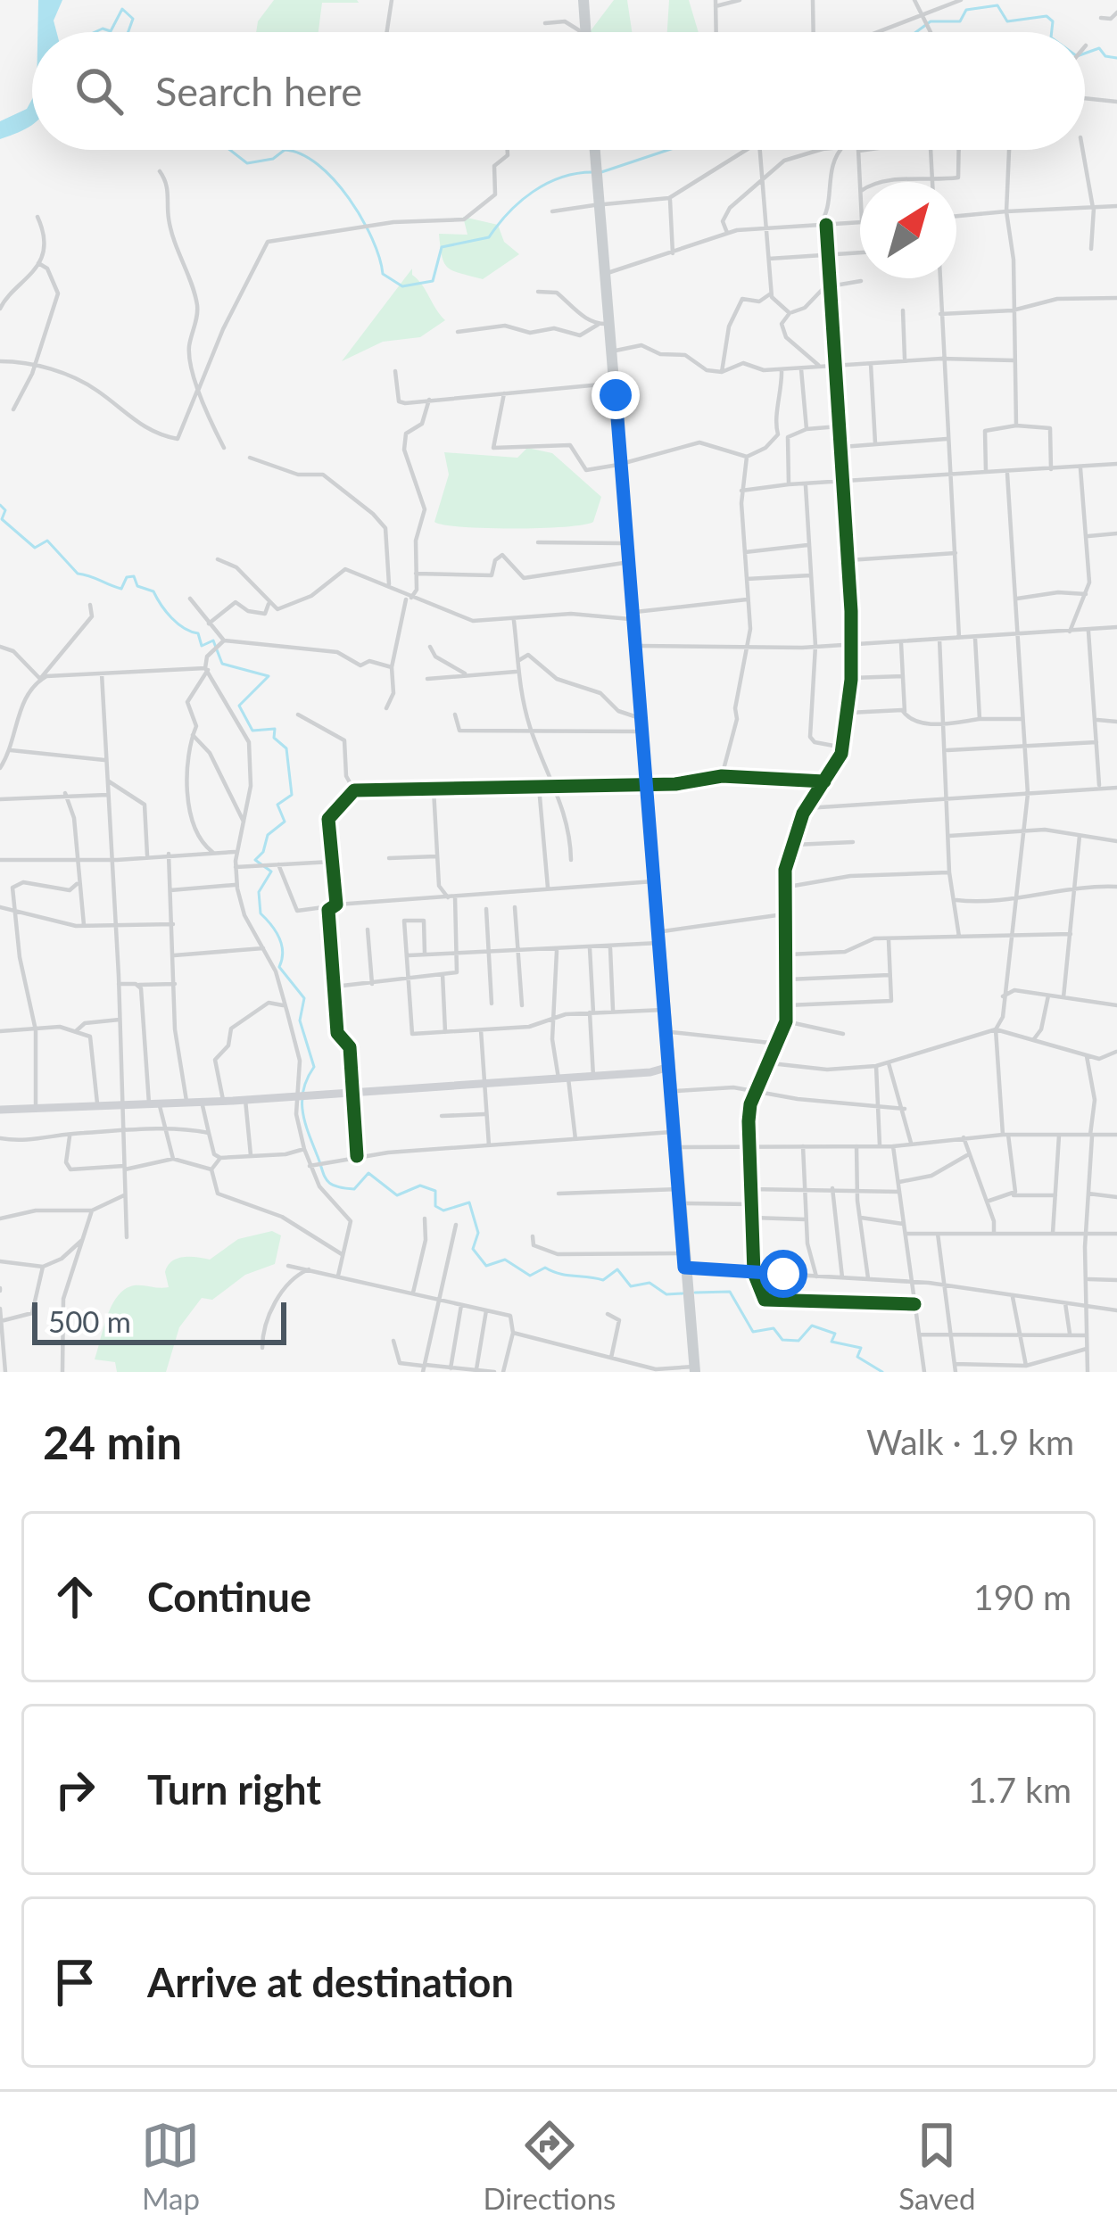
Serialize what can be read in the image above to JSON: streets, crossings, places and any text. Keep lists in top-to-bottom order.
{
  "scale_bar": "500 m",
  "north": "top right",
  "page": {
    "search": "Search here",
    "scale": "500 m",
    "heading": ["24 min", "Walk · 1.9 km"],
    "list": [
      ["Continue", "190 m"],
      ["Turn right", "1.7 km"],
      "Arrive at destination"
    ],
    "nav": ["Map", "Directions", "Saved"]
  }
}
